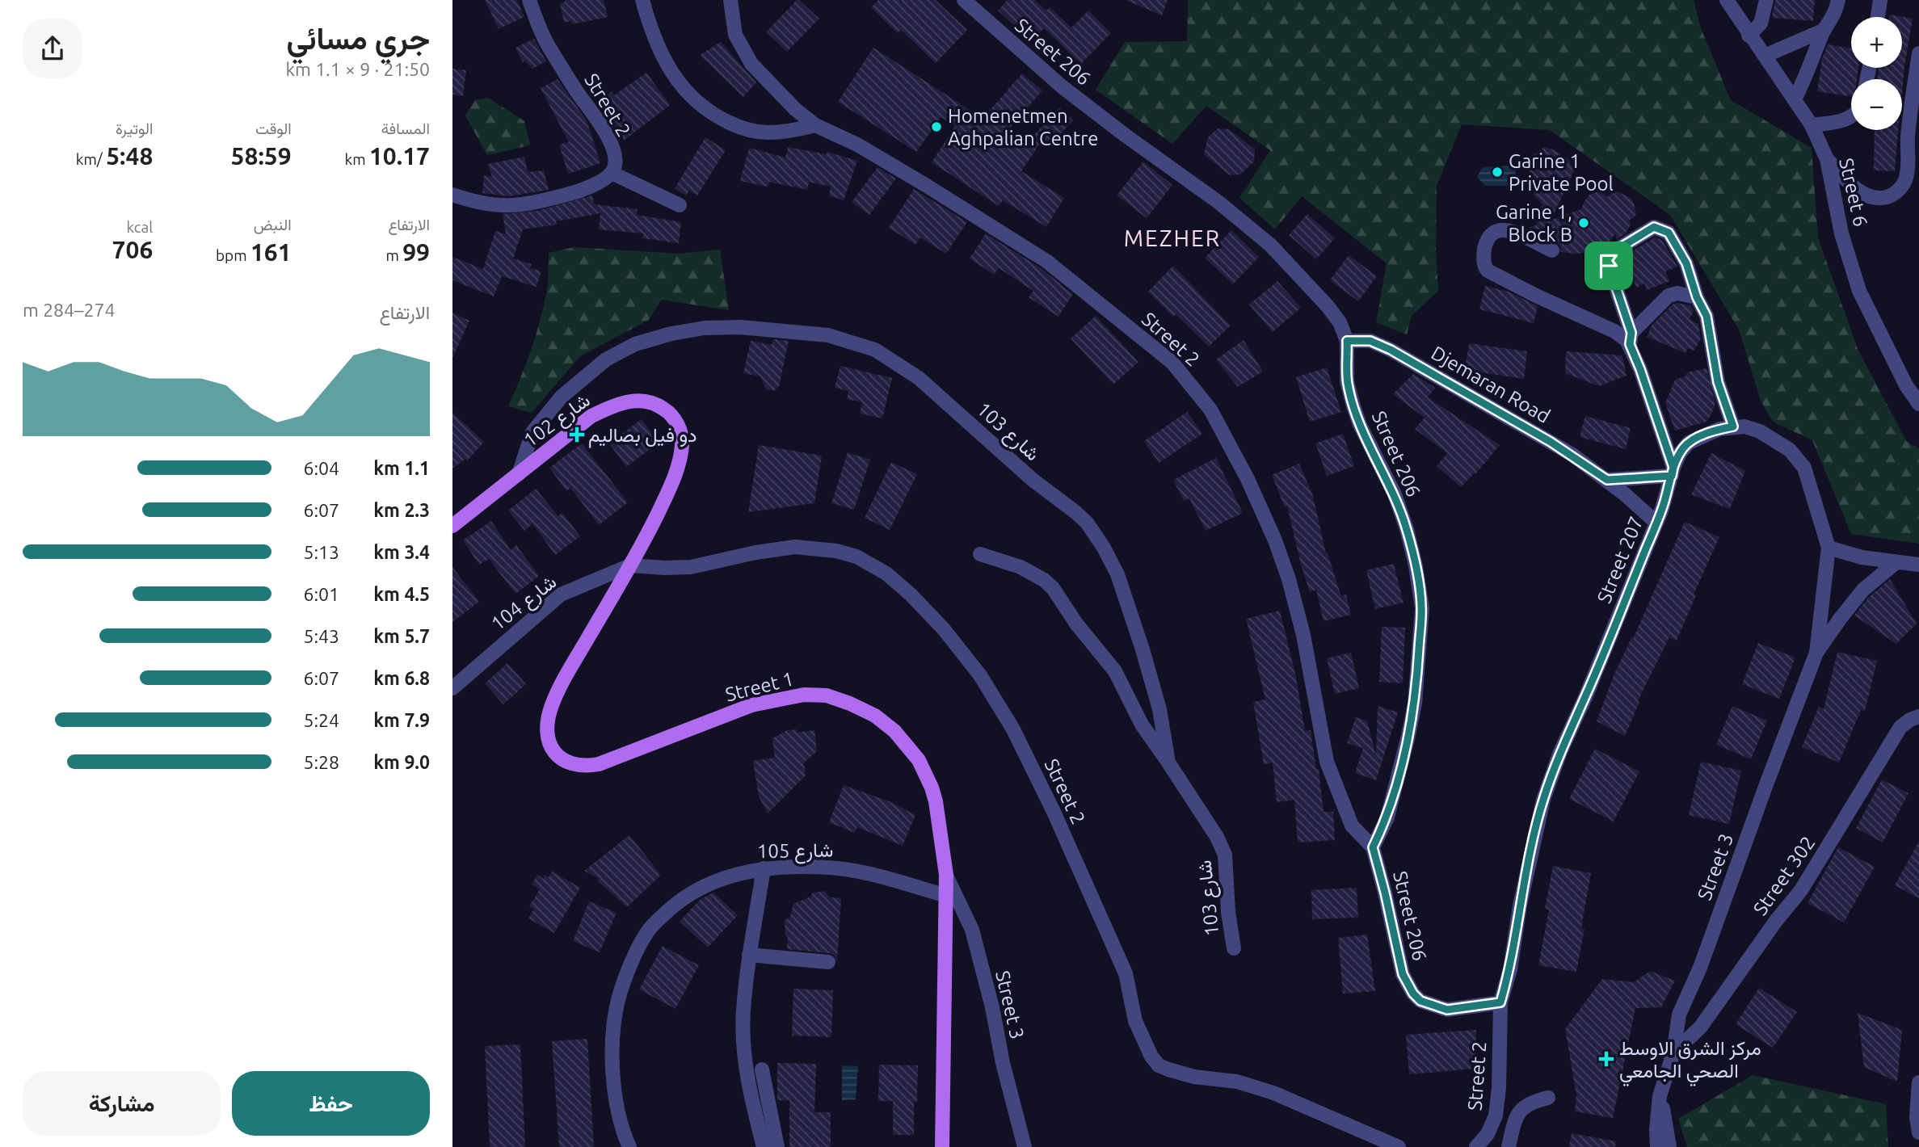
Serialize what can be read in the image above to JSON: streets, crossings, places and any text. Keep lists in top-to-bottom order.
{
  "streets": {
    "main road": ["شارع 102", "Street 1"],
    "street": [
      "Street 206",
      "Street 2",
      "Street 6",
      "Djemaran Road",
      "شارع 103",
      "Street 207",
      "شارع 104",
      "شارع 105",
      "Street 3",
      "Street 302"
    ]
  },
  "crossings": [
    ["Street 206", "Street 2"],
    ["Street 206", "Djemaran Road"],
    ["Street 206", "Street 207"],
    ["Street 2", "شارع 102"],
    ["Street 2", "Street 207"],
    ["Street 2", "شارع 104"],
    ["Street 2", "Street 1"],
    ["Djemaran Road", "Street 207"],
    ["شارع 102", "شارع 103"],
    ["شارع 102", "شارع 104"],
    ["شارع 102", "Street 1"],
    ["Street 207", "Street 3"],
    ["شارع 104", "Street 1"],
    ["Street 1", "شارع 105"],
    ["Street 1", "Street 3"],
    ["Street 3", "Street 302"]
  ],
  "districts": ["MEZHER"],
  "places": {
    "other": ["Homenetmen Aghpalian Centre", "Garine 1 Private Pool", "Garine 1, Block B"],
    "health": ["دو فيل بصاليم", "مركز الشرق الاوسط الصحي الجامعي"]
  },
  "page": {
    "heading": ["جري مسائي", "21:50 · 9 × 1.1 km"],
    "map_buttons": ["+", "−"],
    "stats": [
      ["المسافة", "10.17 km"],
      ["الوقت", "58:59"],
      ["الوتيرة", "5:48 /km"],
      ["الارتفاع", "99 m"],
      ["النبض", "161 bpm"],
      ["kcal", "706"]
    ],
    "chart": ["الارتفاع", "274–284 m"],
    "list": [
      {
        "name": "1.1 km",
        "note": "6:04"
      },
      {
        "name": "2.3 km",
        "note": "6:07"
      },
      {
        "name": "3.4 km",
        "note": "5:13"
      },
      {
        "name": "4.5 km",
        "note": "6:01"
      },
      {
        "name": "5.7 km",
        "note": "5:43"
      },
      {
        "name": "6.8 km",
        "note": "6:07"
      },
      {
        "name": "7.9 km",
        "note": "5:24"
      },
      {
        "name": "9.0 km",
        "note": "5:28"
      }
    ],
    "buttons": ["حفظ", "مشاركة"]
  }
}
